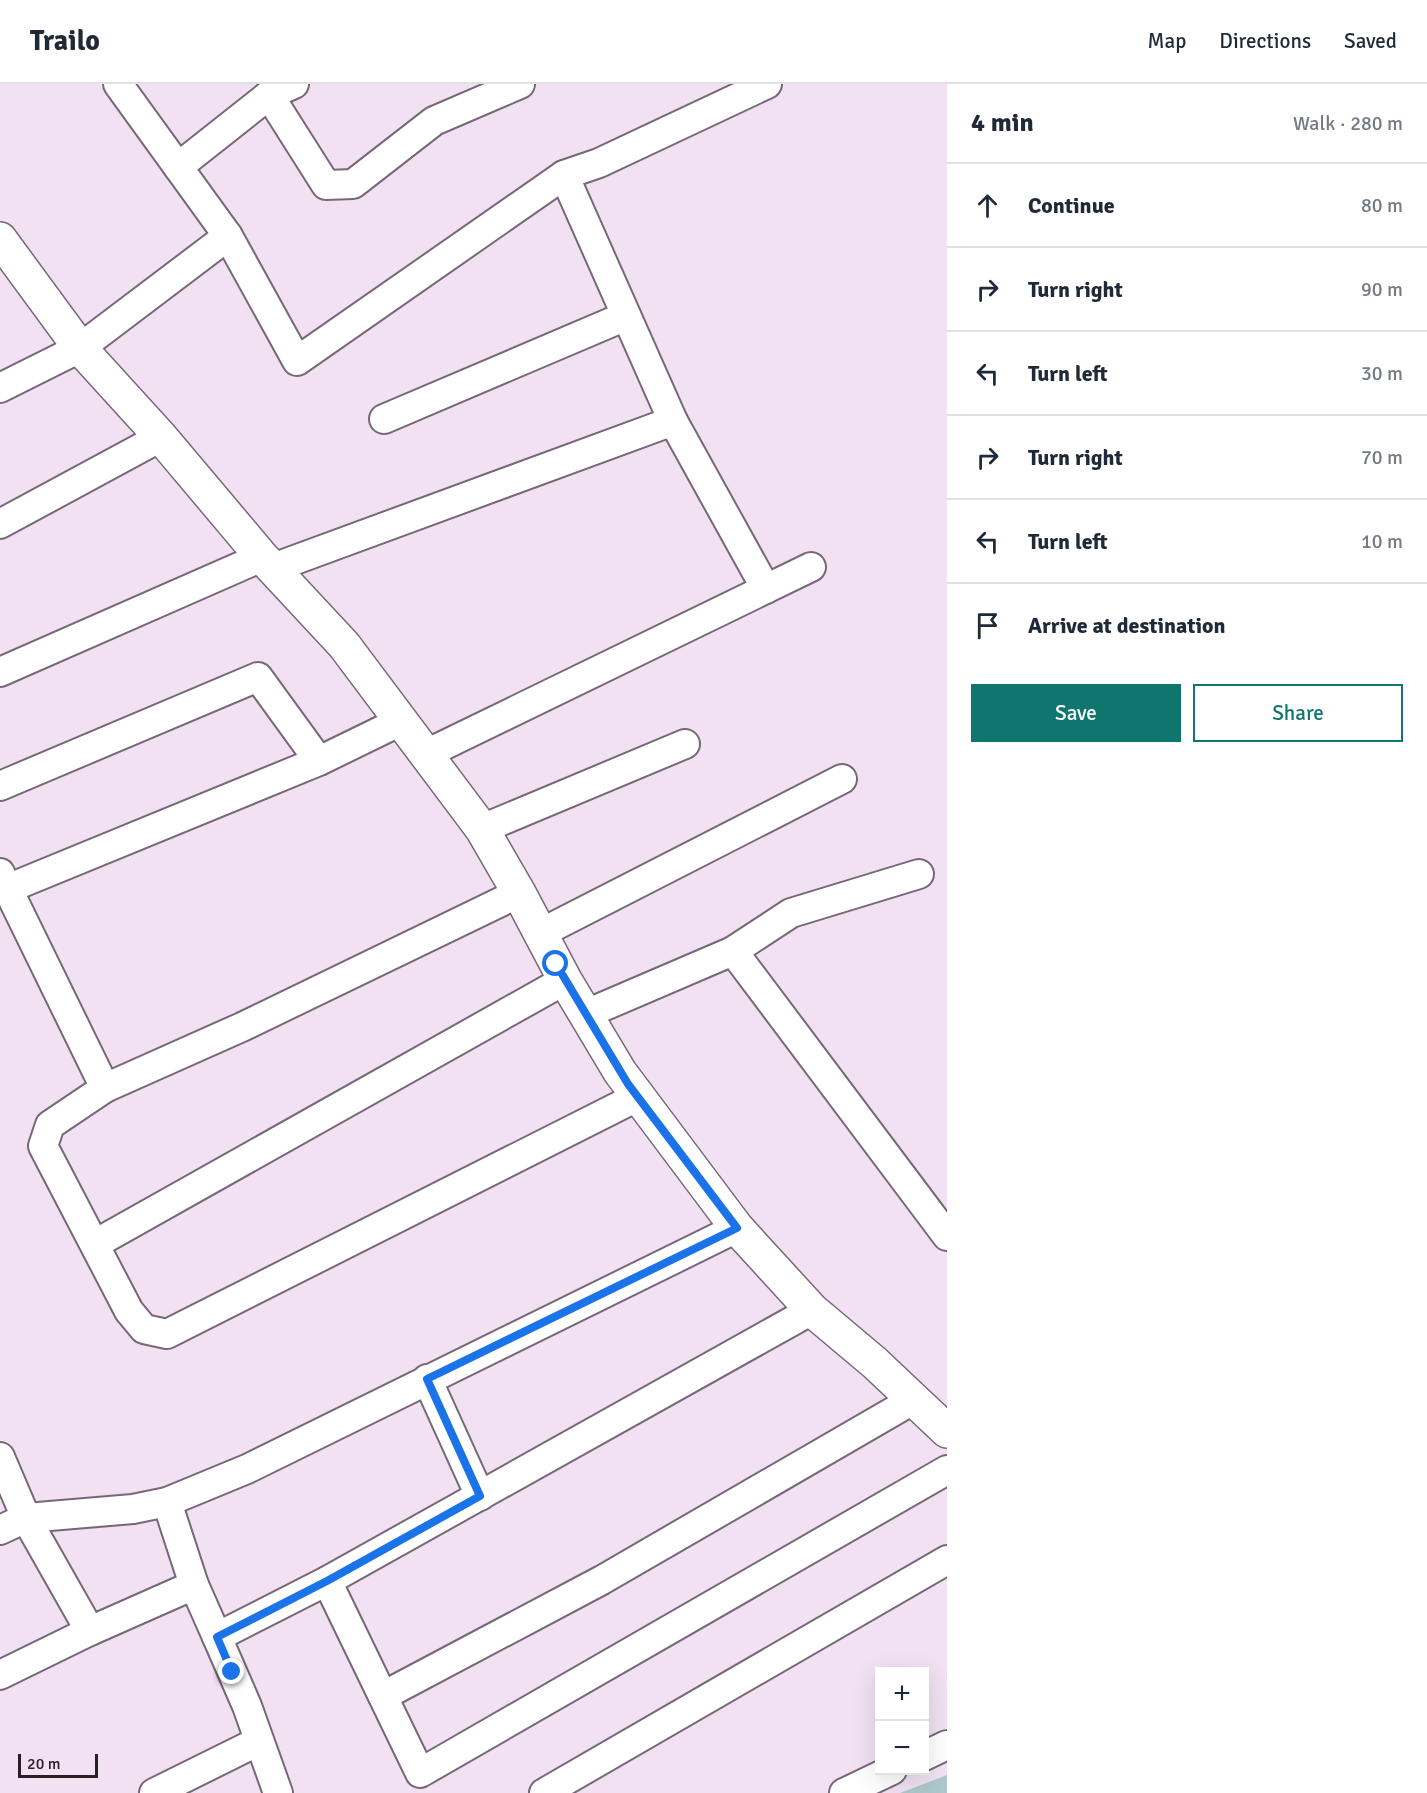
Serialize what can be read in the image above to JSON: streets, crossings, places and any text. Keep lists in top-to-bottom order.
{
  "scale_bar": "20 m",
  "page": {
    "header": "Trailo",
    "nav": ["Map", "Directions", "Saved"],
    "heading": ["4 min", "Walk · 280 m"],
    "list": [
      ["Continue", "80 m"],
      ["Turn right", "90 m"],
      ["Turn left", "30 m"],
      ["Turn right", "70 m"],
      ["Turn left", "10 m"],
      "Arrive at destination"
    ],
    "buttons": ["Save", "Share"],
    "map_buttons": ["+", "−"],
    "scale": "20 m"
  }
}
